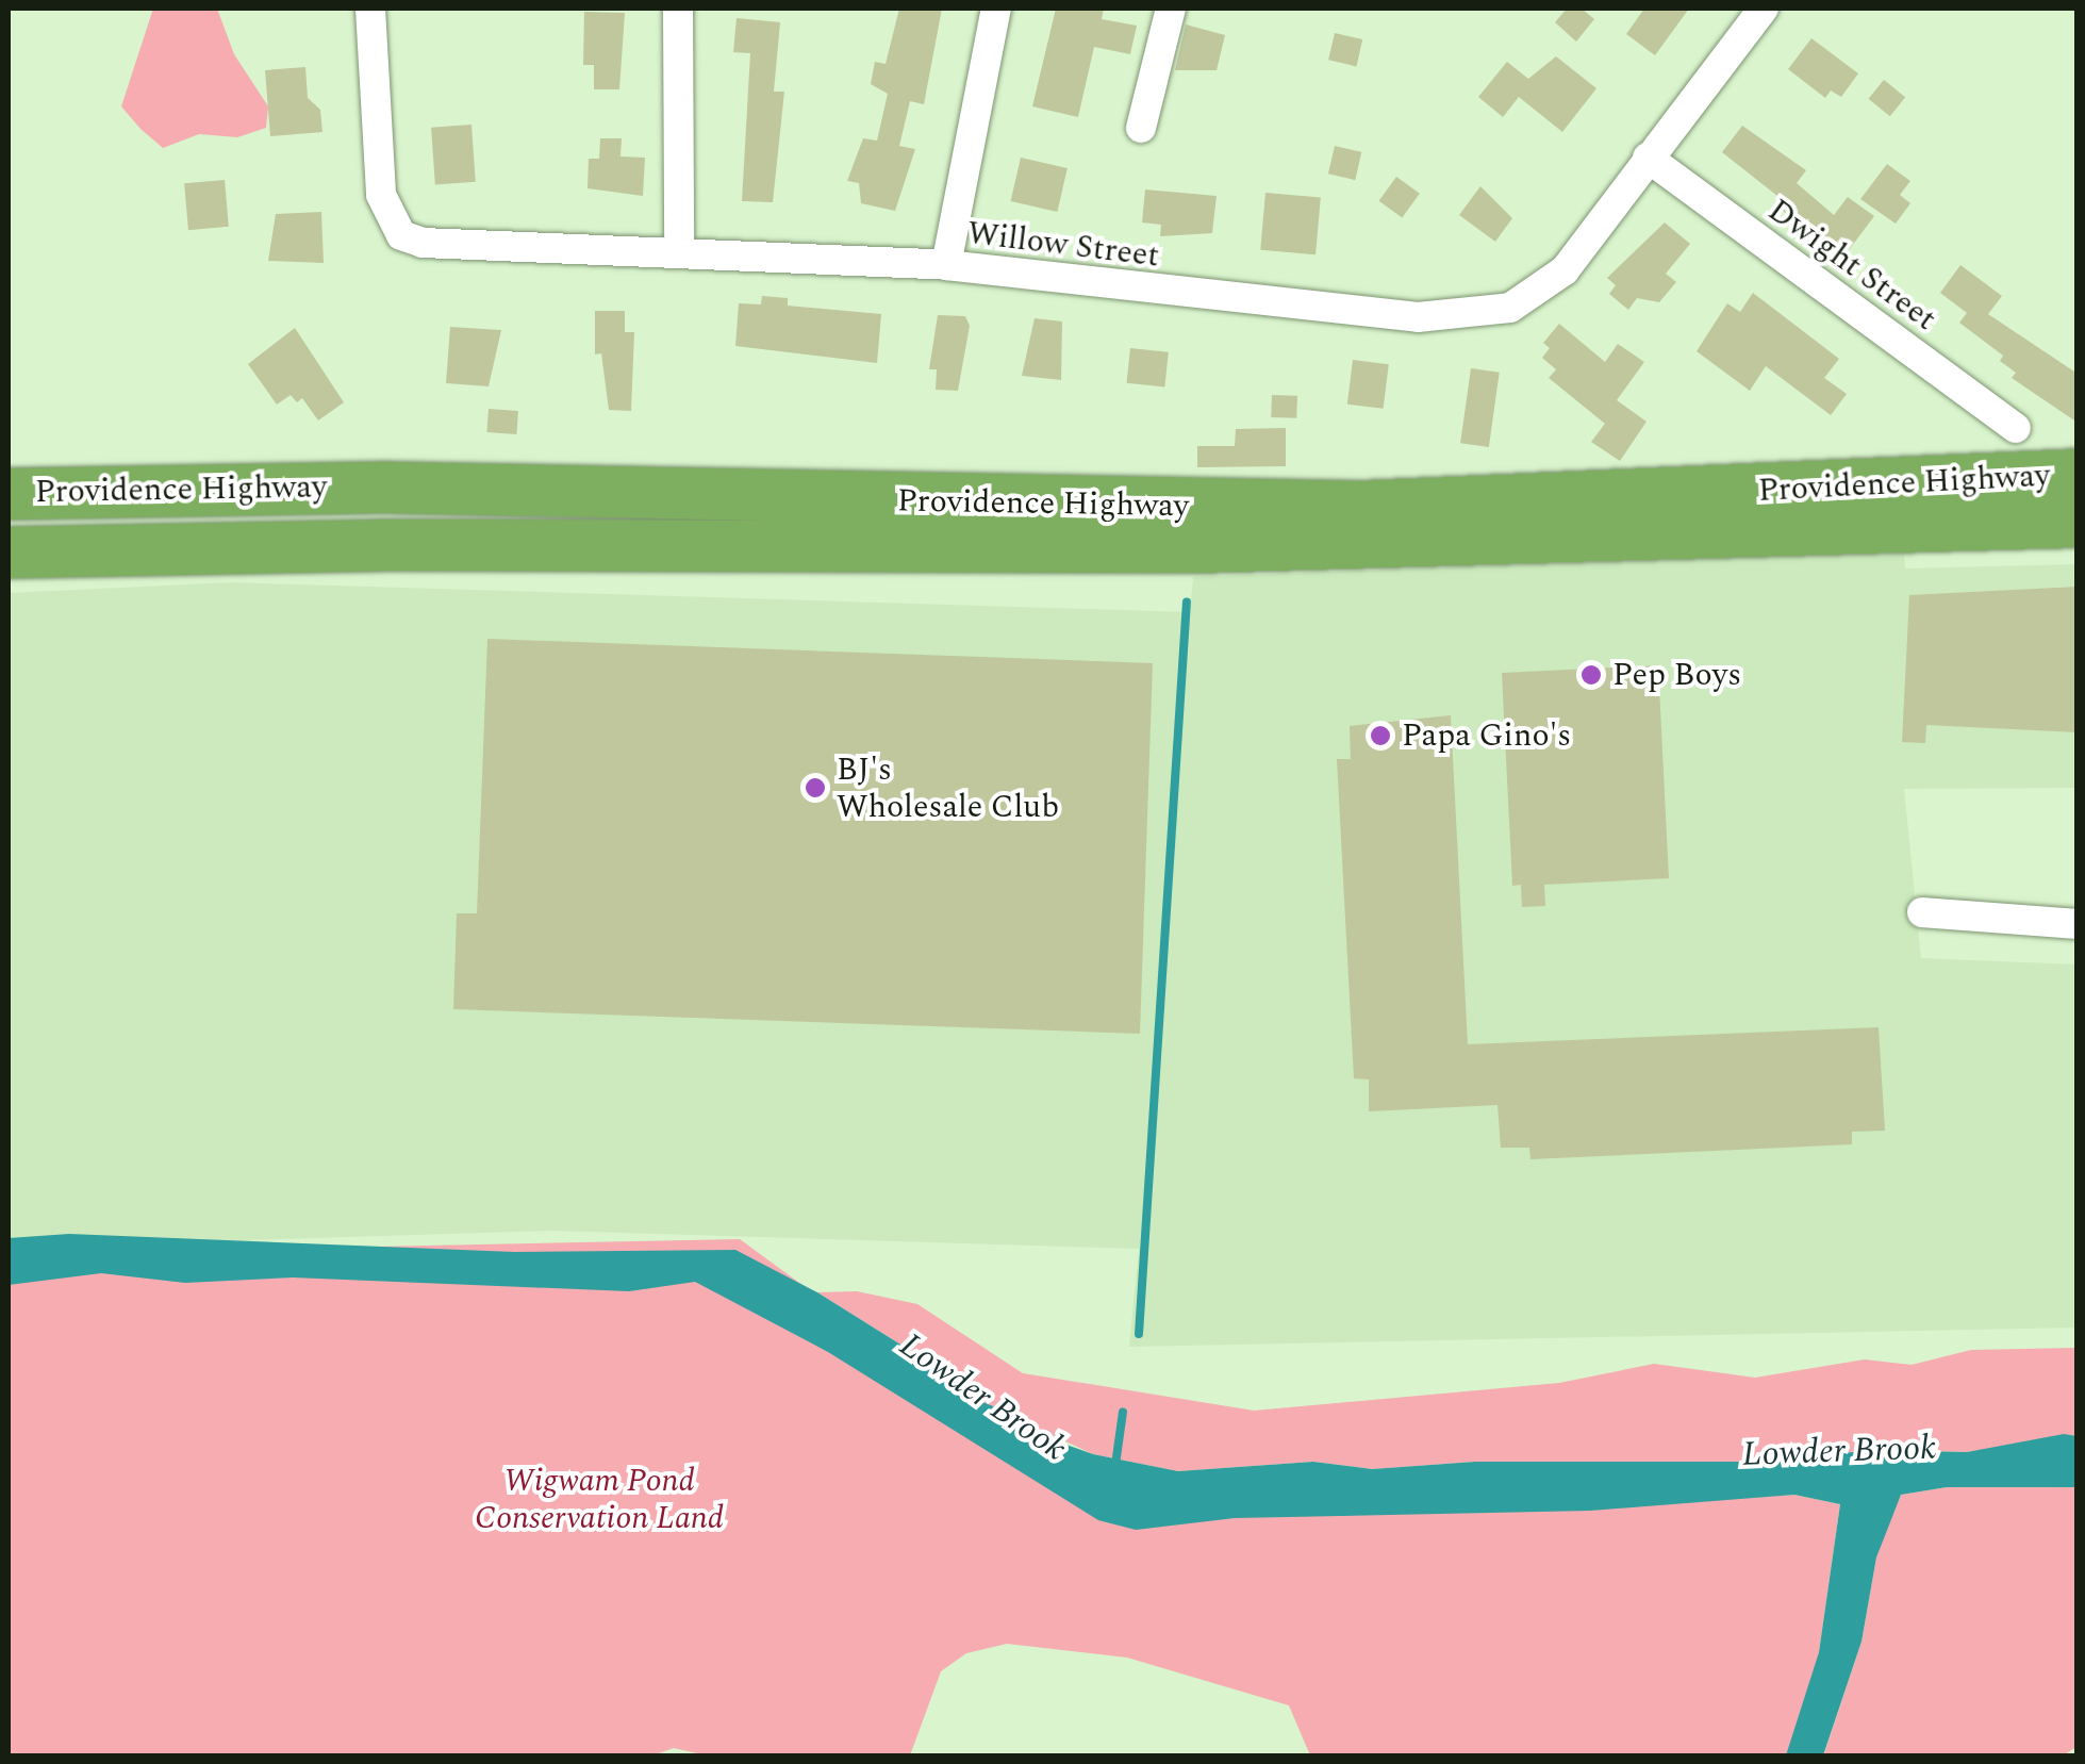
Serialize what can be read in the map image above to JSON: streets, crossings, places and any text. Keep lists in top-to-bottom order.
{
  "streets": {
    "highway": ["Providence Highway"],
    "street": ["Willow Street", "Dwight Street"]
  },
  "crossings": [
    ["Willow Street", "Dwight Street"]
  ],
  "water": ["Lowder Brook"],
  "parks": ["Wigwam Pond Conservation Land"],
  "places": ["Pep Boys", "Papa Gino's", "BJ's Wholesale Club"]
}
